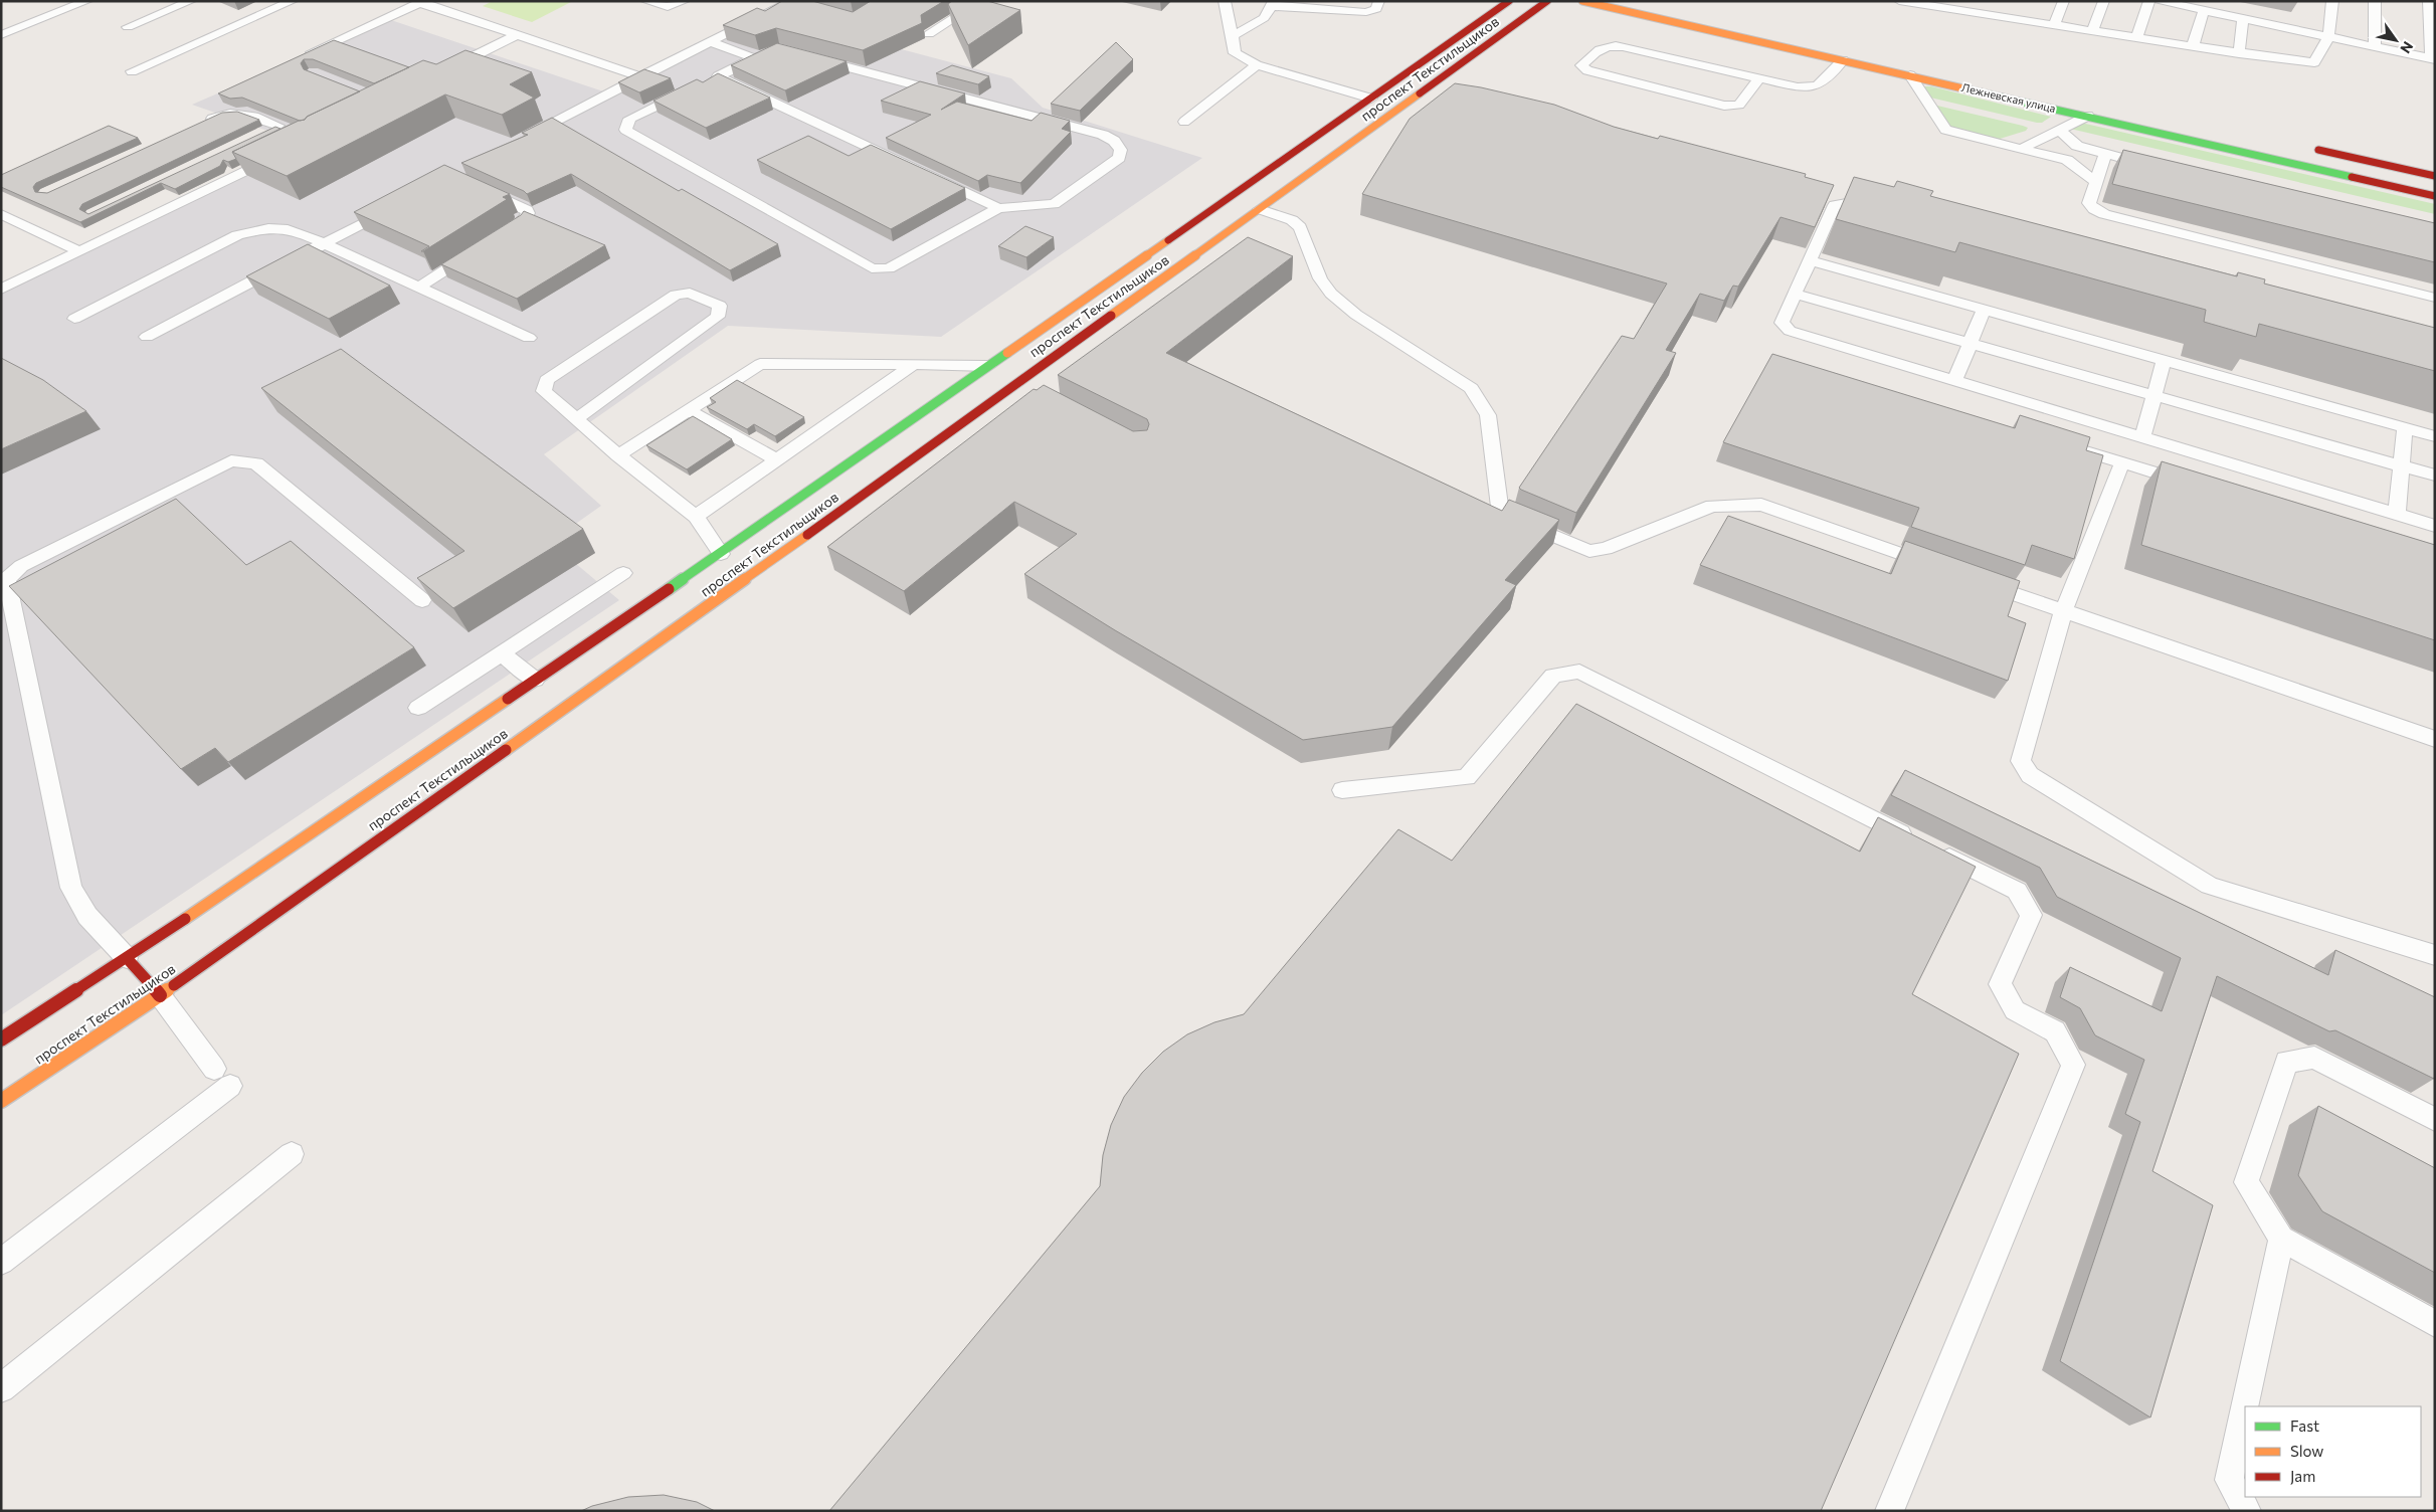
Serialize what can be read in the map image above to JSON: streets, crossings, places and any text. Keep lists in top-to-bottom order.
{
  "streets": {
    "main road": ["проспект Текстильщиков", "Лежневская улица"]
  },
  "legend": ["Fast", "Slow", "Jam"],
  "north": "bottom right"
}
